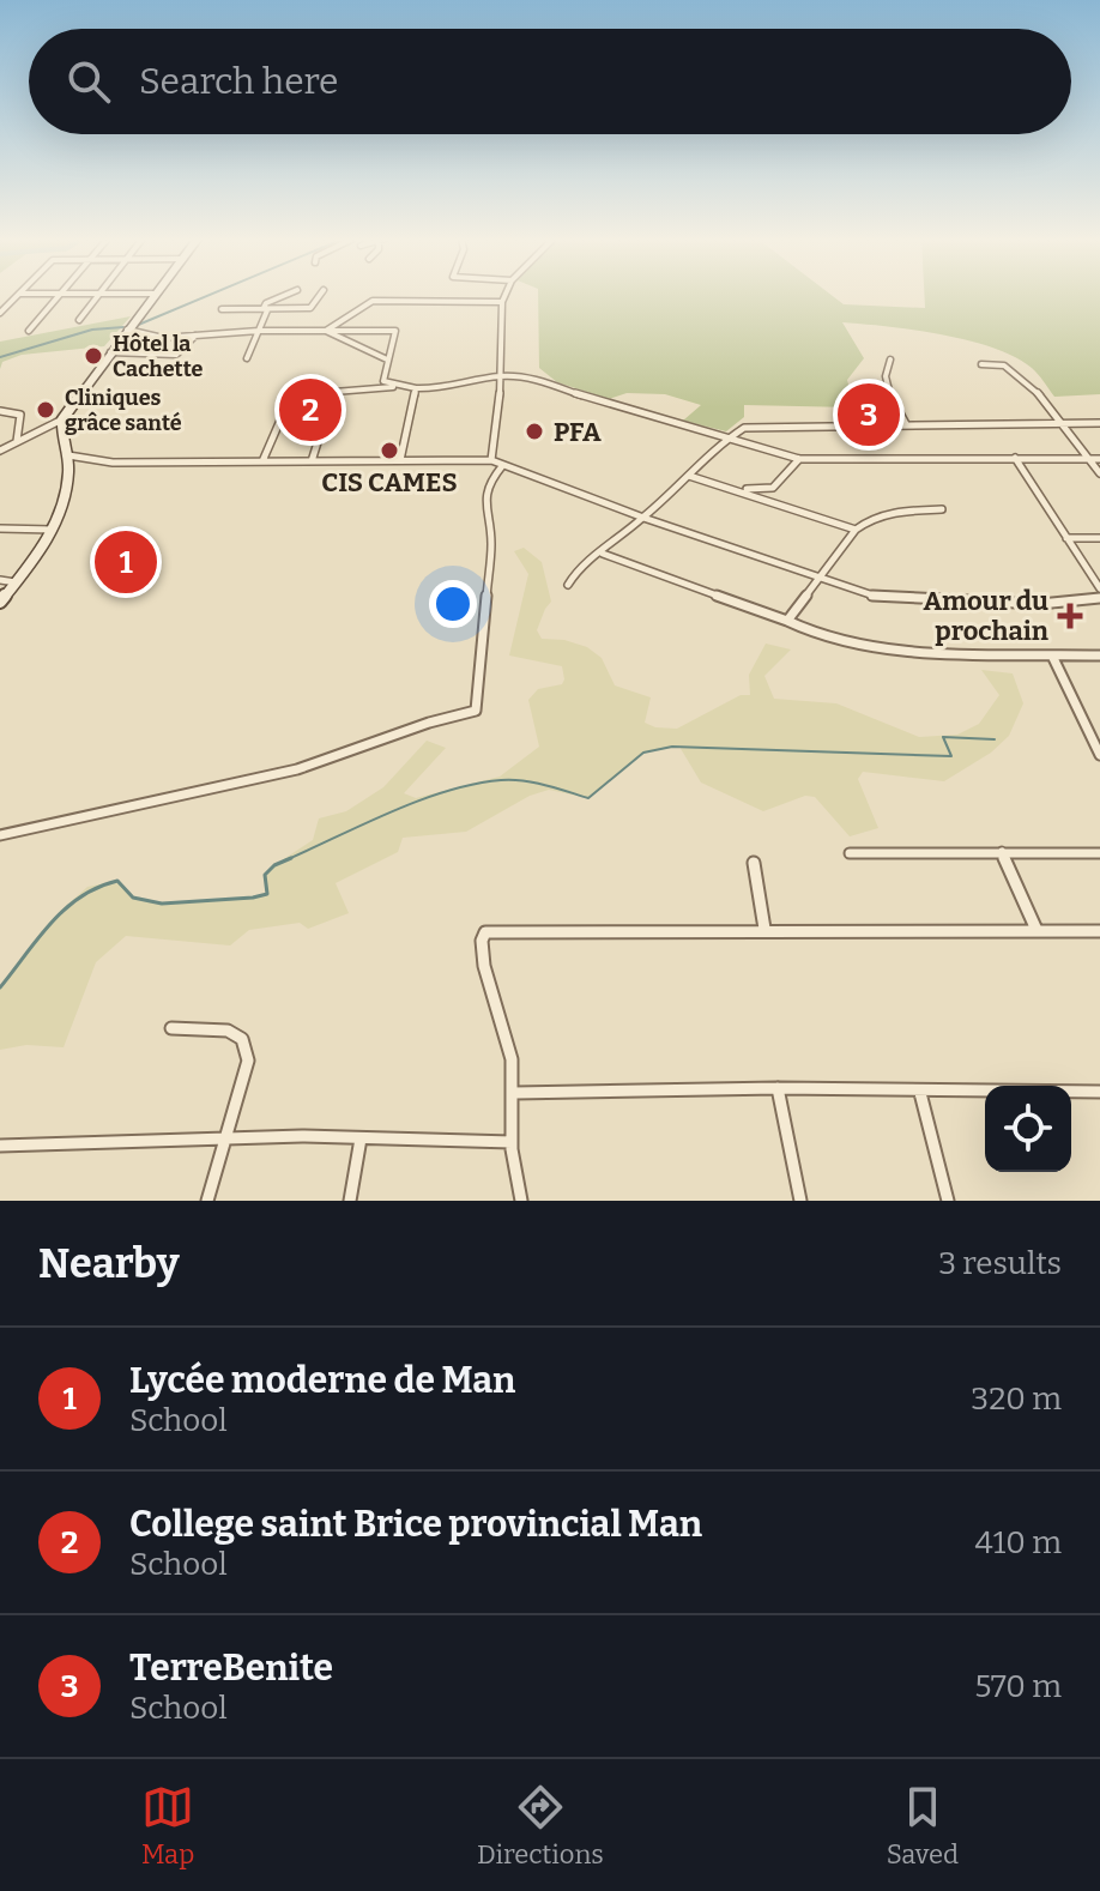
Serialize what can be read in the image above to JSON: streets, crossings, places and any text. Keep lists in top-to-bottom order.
{
  "places": {
    "other": [
      "Hôtel la Cachette",
      "Cliniques grâce santé",
      "PFA",
      "CIS CAMES"
    ],
    "health": ["Amour du prochain"]
  },
  "page": {
    "search": "Search here",
    "pins": ["2", "3", "1"],
    "heading": ["Nearby", "3 results"],
    "list": [
      {
        "mark": "1",
        "name": "Lycée moderne de Man",
        "note": "School",
        "value": "320 m"
      },
      {
        "mark": "2",
        "name": "College saint Brice provincial Man",
        "note": "School",
        "value": "410 m"
      },
      {
        "mark": "3",
        "name": "TerreBenite",
        "note": "School",
        "value": "570 m"
      }
    ],
    "nav": ["Map", "Directions", "Saved"]
  }
}
